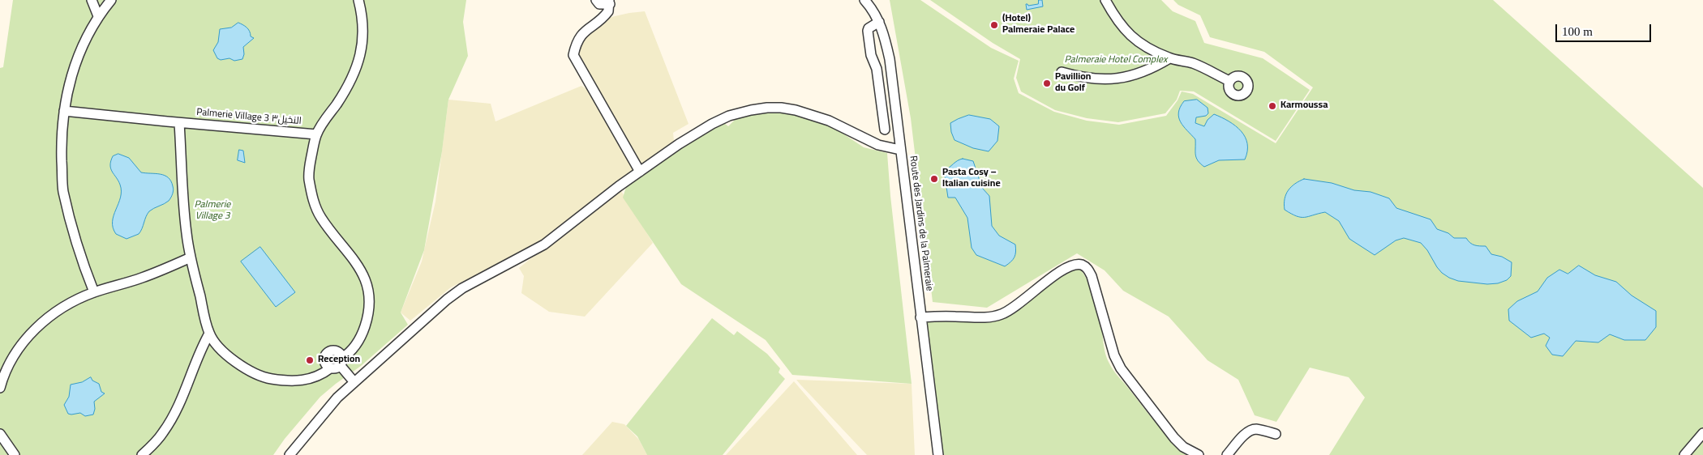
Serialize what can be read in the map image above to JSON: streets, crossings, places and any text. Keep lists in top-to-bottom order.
{
  "streets": {
    "street": ["Palmerie Village 3 النخيل٣", "Route des Jardins de la Palmeraie"]
  },
  "parks": ["Palmeraie Hotel Complex", "Palmerie Village 3"],
  "places": [
    "(Hotel) Palmeraie Palace",
    "Pavillion du Golf",
    "Karmoussa",
    "Pasta Cosy – Italian cuisine",
    "Reception"
  ],
  "scale_bar": "100 m"
}
